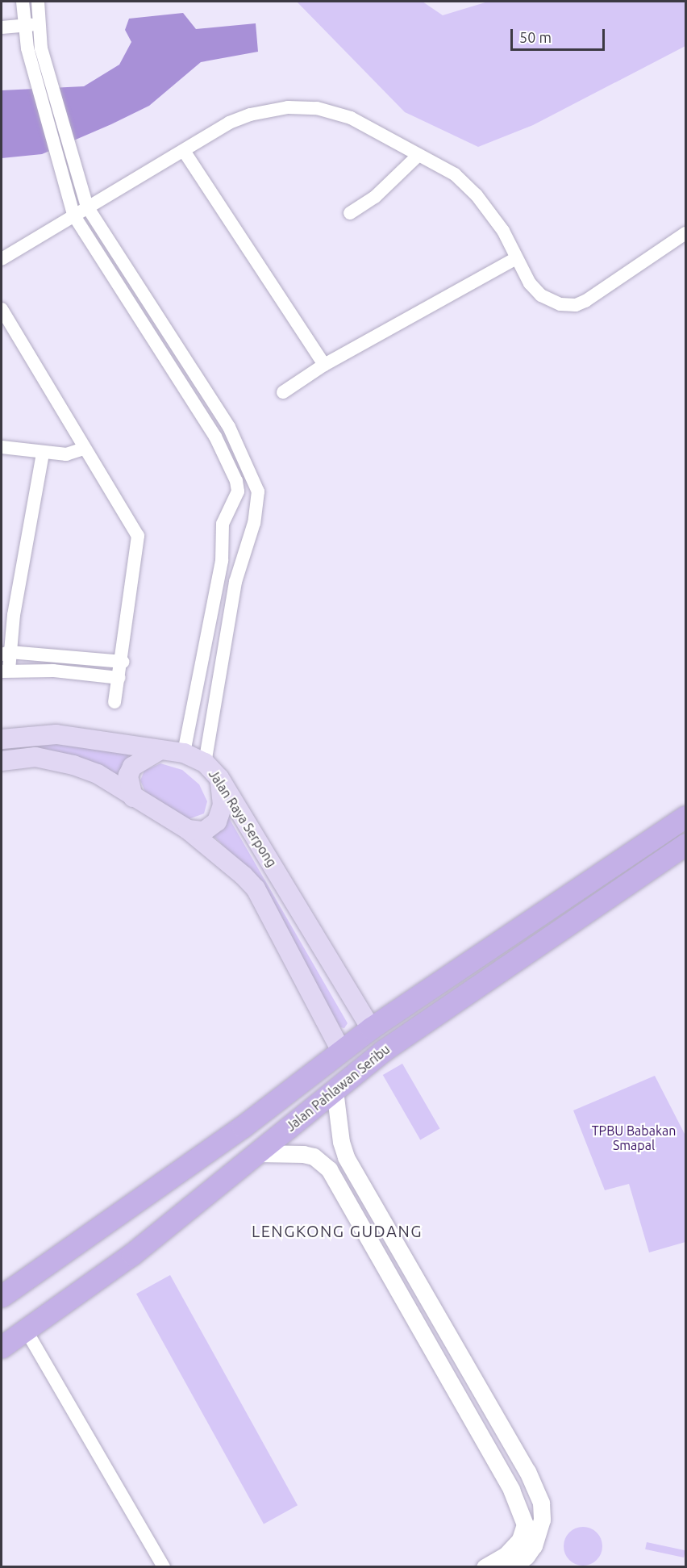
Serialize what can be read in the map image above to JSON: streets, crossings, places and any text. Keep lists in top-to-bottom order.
{
  "streets": {
    "main road": ["Jalan Raya Serpong", "Jalan Pahlawan Seribu"]
  },
  "crossings": [
    ["Jalan Raya Serpong", "Jalan Pahlawan Seribu"]
  ],
  "districts": ["LENGKONG GUDANG"],
  "parks": ["TPBU Babakan Smapal"],
  "scale_bar": "50 m"
}
